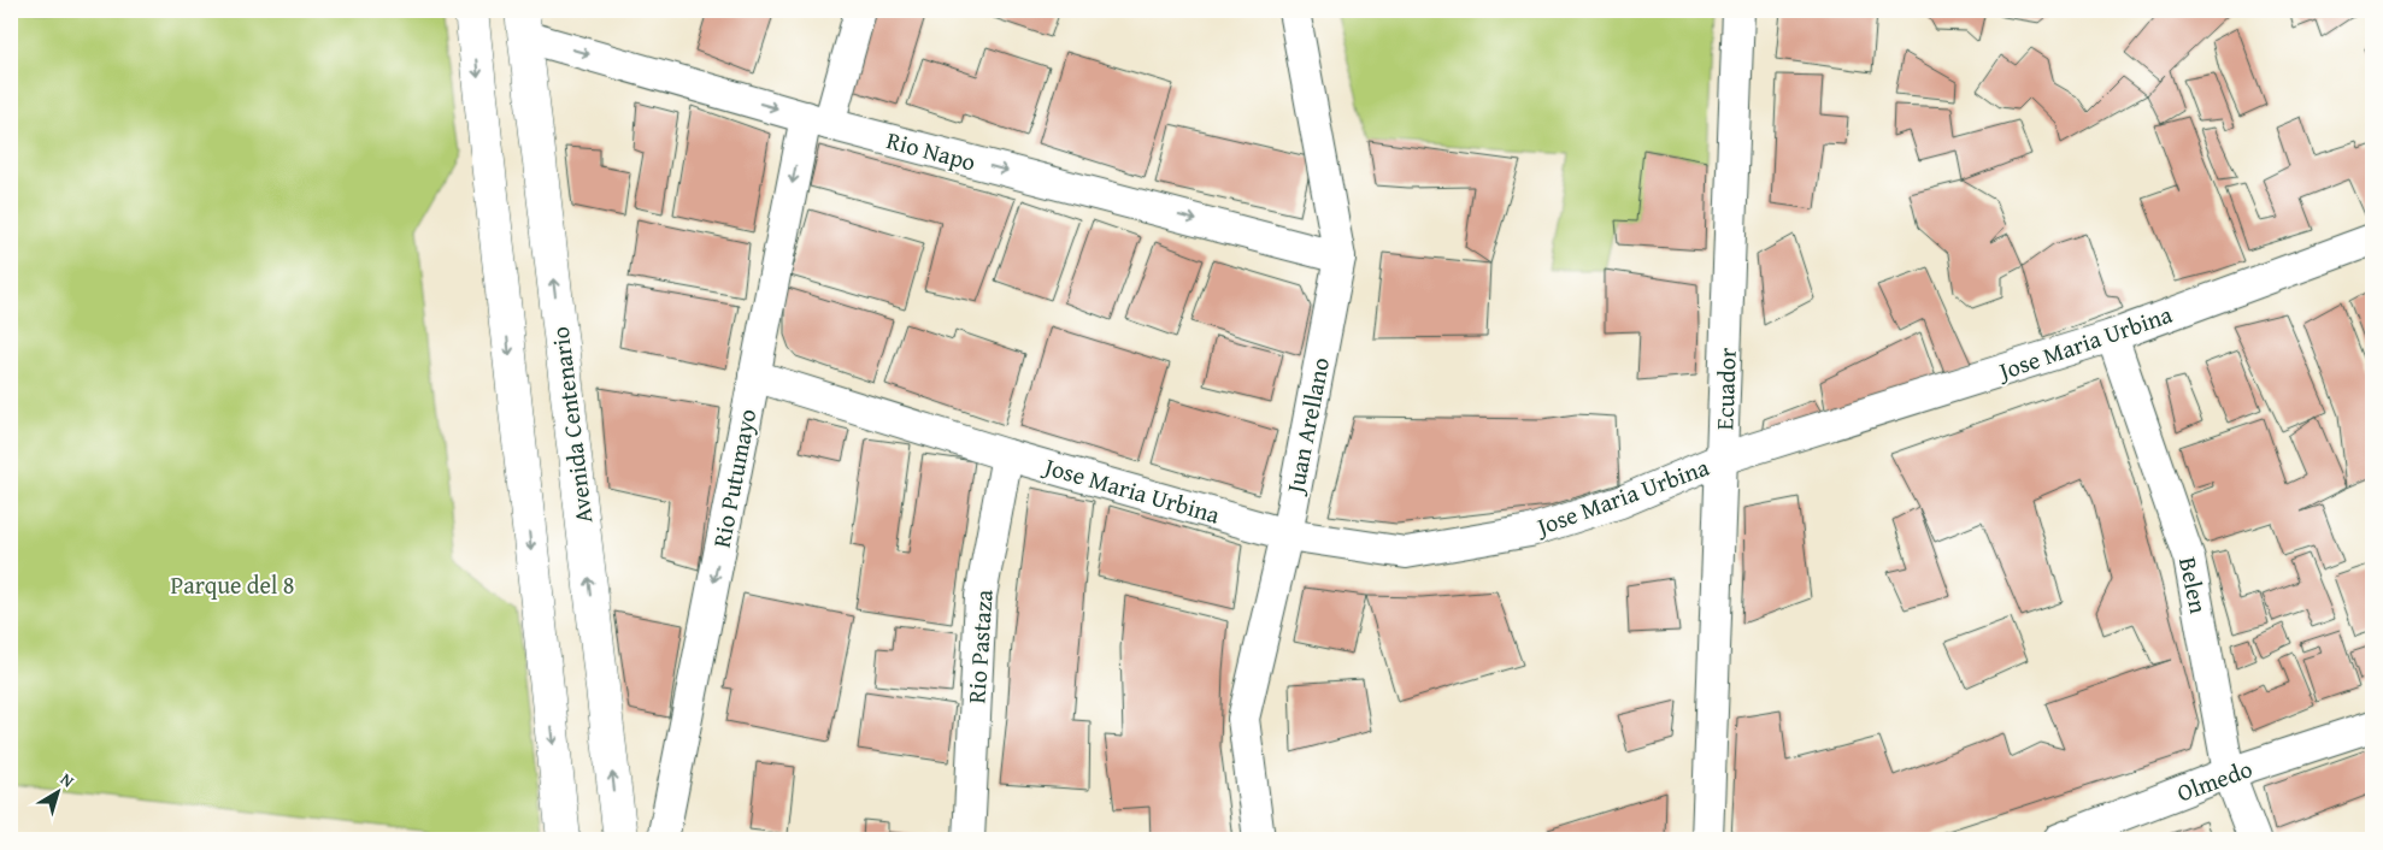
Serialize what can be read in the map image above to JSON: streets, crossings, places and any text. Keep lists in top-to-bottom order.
{
  "streets": {
    "street": [
      "Rio Napo",
      "Jose Maria Urbina",
      "Ecuador",
      "Avenida Centenario",
      "Juan Arellano",
      "Rio Putumayo",
      "Belen",
      "Rio Pastaza",
      "Olmedo"
    ]
  },
  "crossings": [
    ["Rio Napo", "Avenida Centenario"],
    ["Rio Napo", "Juan Arellano"],
    ["Rio Napo", "Rio Putumayo"],
    ["Jose Maria Urbina", "Ecuador"],
    ["Jose Maria Urbina", "Juan Arellano"],
    ["Jose Maria Urbina", "Rio Putumayo"],
    ["Jose Maria Urbina", "Belen"],
    ["Jose Maria Urbina", "Rio Pastaza"],
    ["Belen", "Olmedo"]
  ],
  "one_way": ["Rio Napo"],
  "parks": ["Parque del 8"],
  "north": "top right"
}
